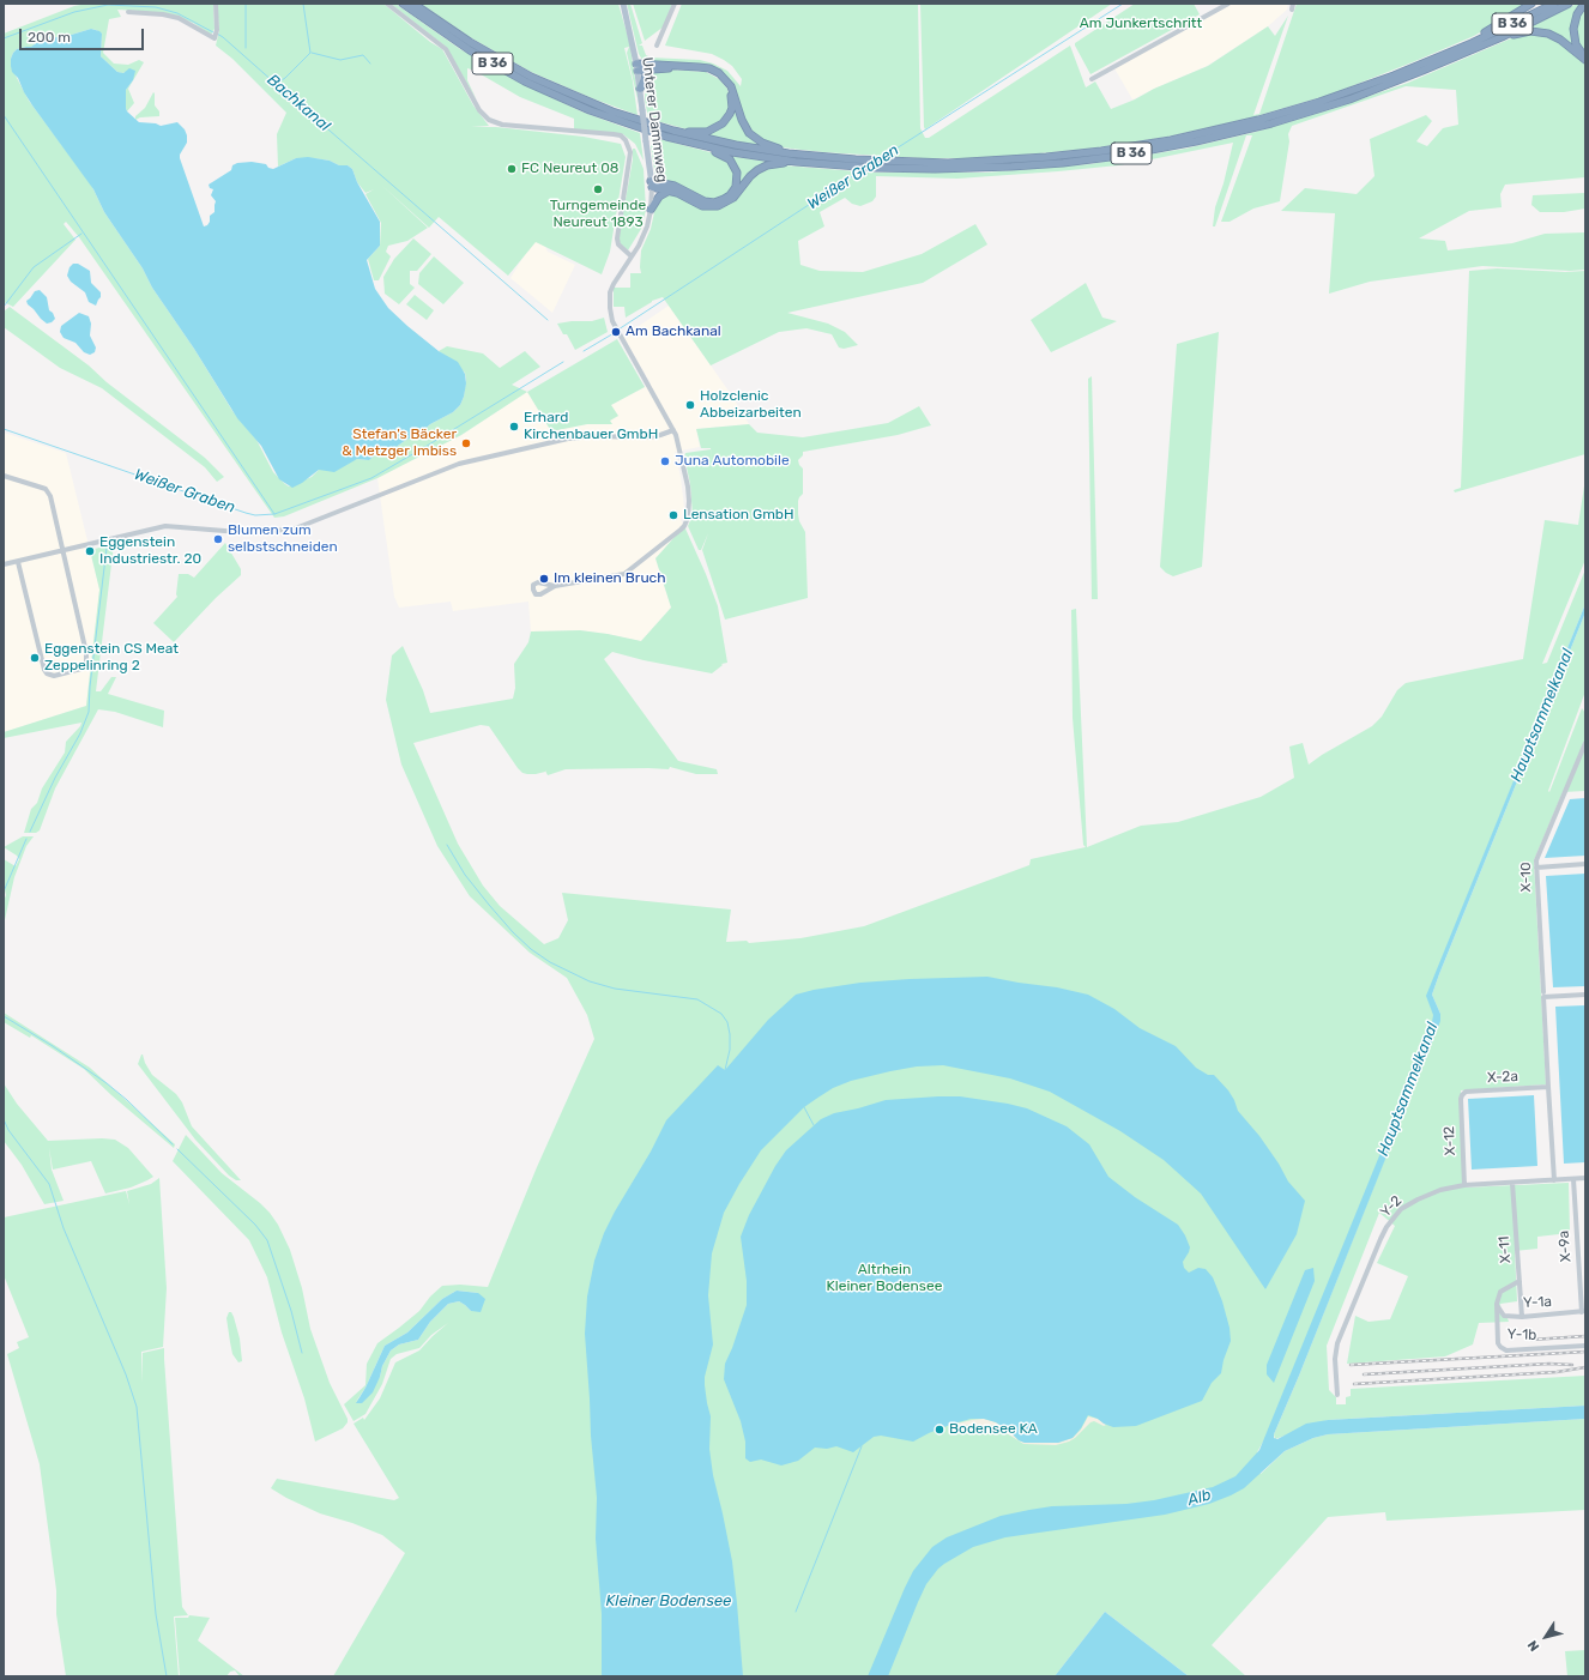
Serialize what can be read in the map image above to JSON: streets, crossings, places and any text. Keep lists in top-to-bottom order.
{
  "streets": {
    "highway": ["B 36"],
    "main road": ["Unterer Dammweg"],
    "street": [
      "X-10",
      "X-2a",
      "X-12",
      "Y-2",
      "X-9a",
      "X-11",
      "Y-1a",
      "Y-1b"
    ]
  },
  "crossings": [
    ["B 36", "Unterer Dammweg"],
    ["X-10", "X-2a"],
    ["X-10", "Y-2"],
    ["X-2a", "X-12"],
    ["X-12", "Y-2"],
    ["Y-2", "X-9a"],
    ["Y-2", "X-11"],
    ["X-9a", "Y-1a"],
    ["X-11", "Y-1a"],
    ["Y-1a", "Y-1b"]
  ],
  "water": [
    "Bachkanal",
    "Weißer Graben",
    "Hauptsammelkanal",
    "Alb",
    "Kleiner Bodensee"
  ],
  "parks": ["Am Junkertschritt", "Altrhein Kleiner Bodensee"],
  "places": [
    "FC Neureut 08",
    "Turngemeinde Neureut 1893",
    "Am Bachkanal",
    "Holzclenic Abbeizarbeiten",
    "Erhard Kirchenbauer GmbH",
    "Stefan's Bäcker & Metzger Imbiss",
    "Juna Automobile",
    "Lensation GmbH",
    "Blumen zum selbstschneiden",
    "Eggenstein Industriestr. 20",
    "Im kleinen Bruch",
    "Eggenstein CS Meat Zeppelinring 2",
    "Bodensee KA"
  ],
  "scale_bar": "200 m",
  "north": "bottom left"
}
